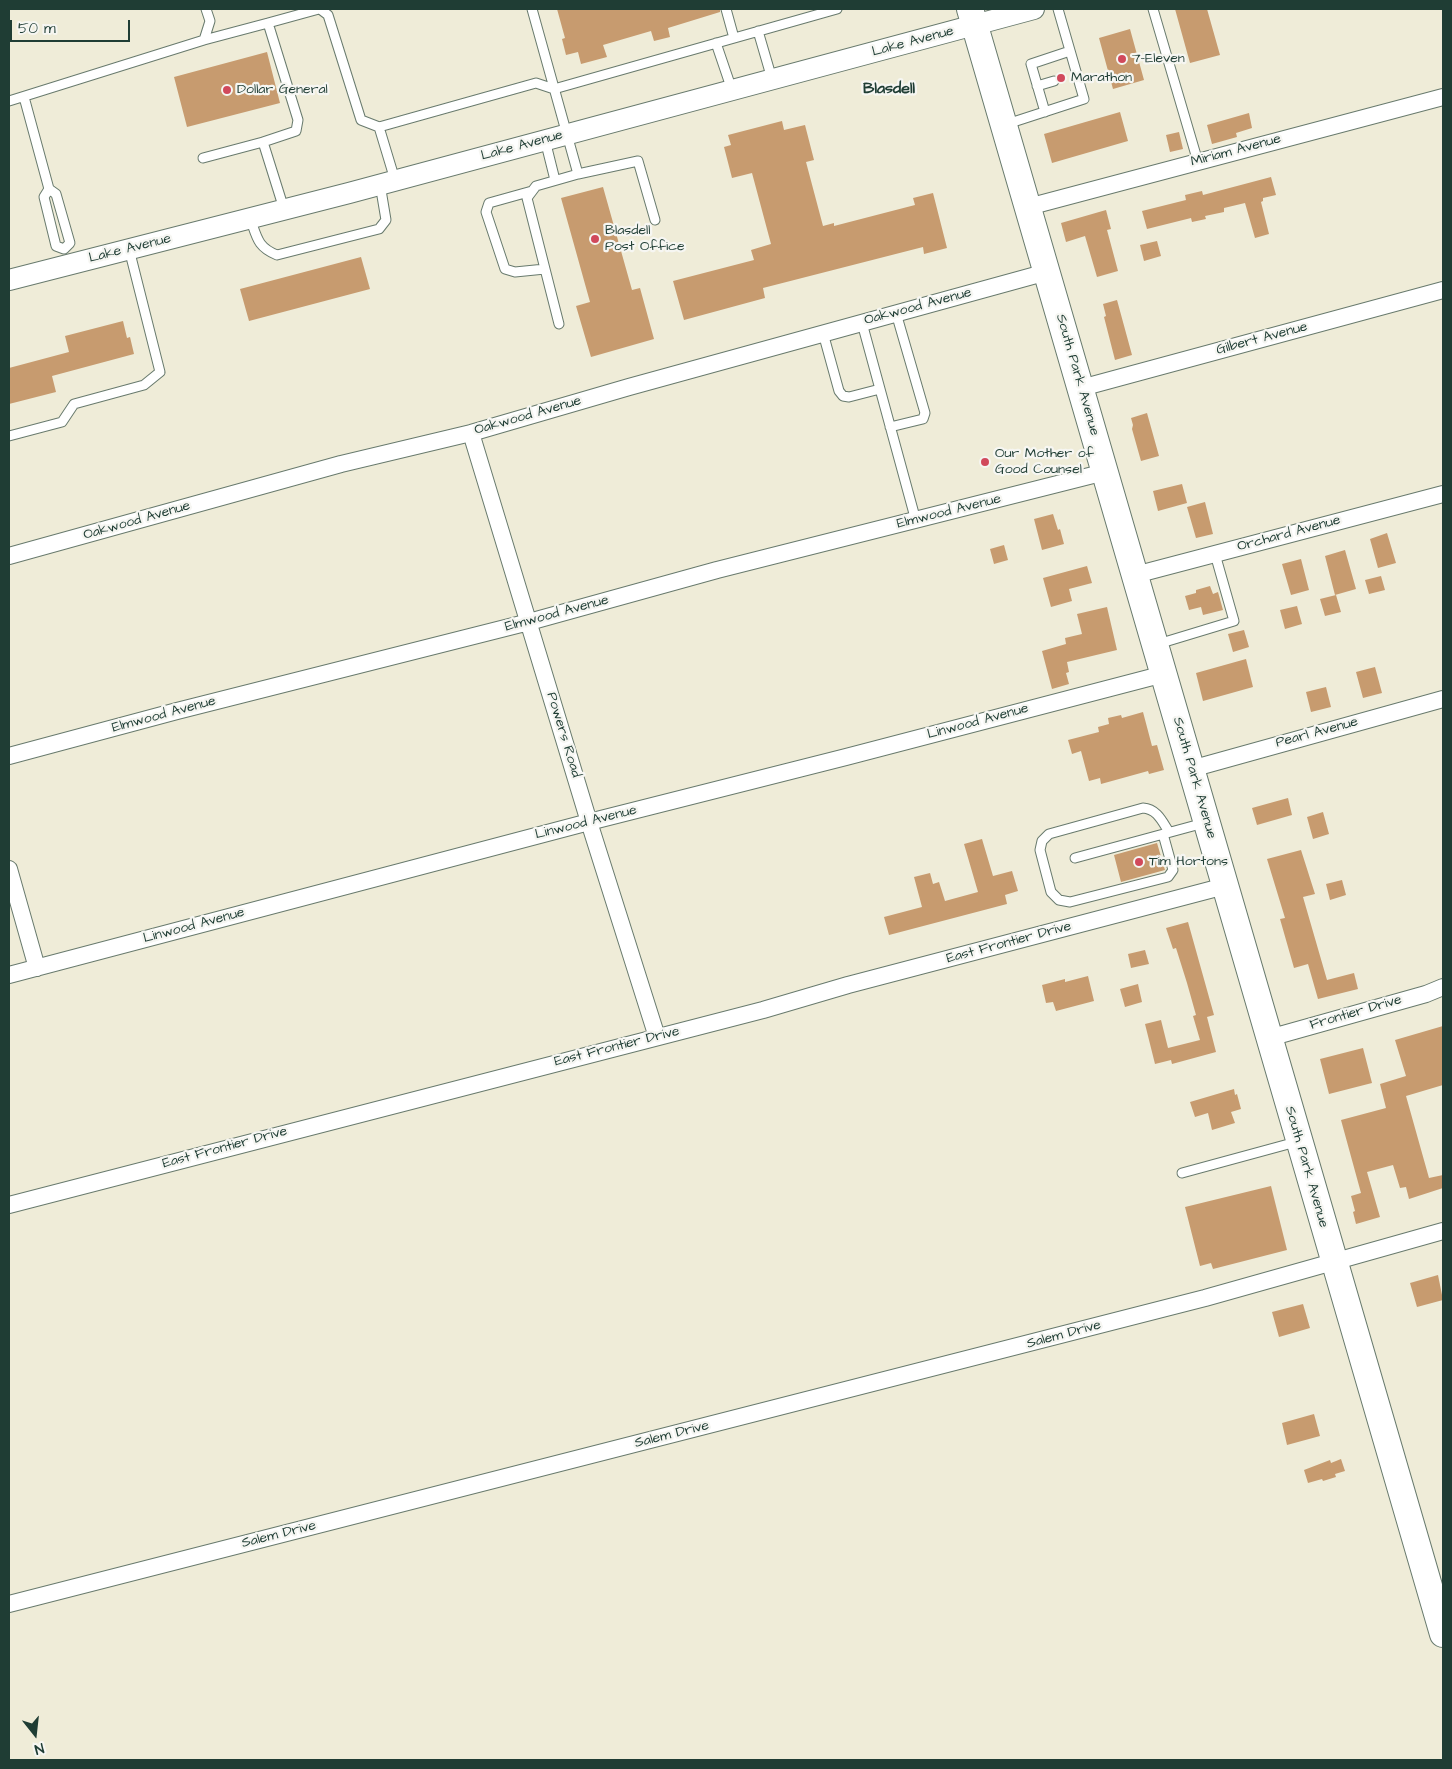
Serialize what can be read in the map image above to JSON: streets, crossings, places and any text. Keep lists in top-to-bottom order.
{
  "streets": {
    "main road": ["South Park Avenue"],
    "street": [
      "Lake Avenue",
      "Miriam Avenue",
      "Oakwood Avenue",
      "Gilbert Avenue",
      "Elmwood Avenue",
      "Orchard Avenue",
      "Linwood Avenue",
      "Pearl Avenue",
      "Powers Road",
      "East Frontier Drive",
      "Frontier Drive",
      "Salem Drive"
    ]
  },
  "crossings": [
    ["Lake Avenue", "South Park Avenue"],
    ["Miriam Avenue", "South Park Avenue"],
    ["Oakwood Avenue", "South Park Avenue"],
    ["Oakwood Avenue", "Powers Road"],
    ["Gilbert Avenue", "South Park Avenue"],
    ["South Park Avenue", "Elmwood Avenue"],
    ["South Park Avenue", "Orchard Avenue"],
    ["South Park Avenue", "Linwood Avenue"],
    ["South Park Avenue", "Pearl Avenue"],
    ["South Park Avenue", "East Frontier Drive"],
    ["South Park Avenue", "Frontier Drive"],
    ["South Park Avenue", "Salem Drive"],
    ["Elmwood Avenue", "Powers Road"],
    ["Linwood Avenue", "Powers Road"],
    ["Powers Road", "East Frontier Drive"]
  ],
  "districts": ["Blasdell"],
  "places": [
    "7-Eleven",
    "Marathon",
    "Dollar General",
    "Blasdell Post Office",
    "Our Mother of Good Counsel",
    "Tim Hortons"
  ],
  "scale_bar": "50 m",
  "north": "bottom"
}
